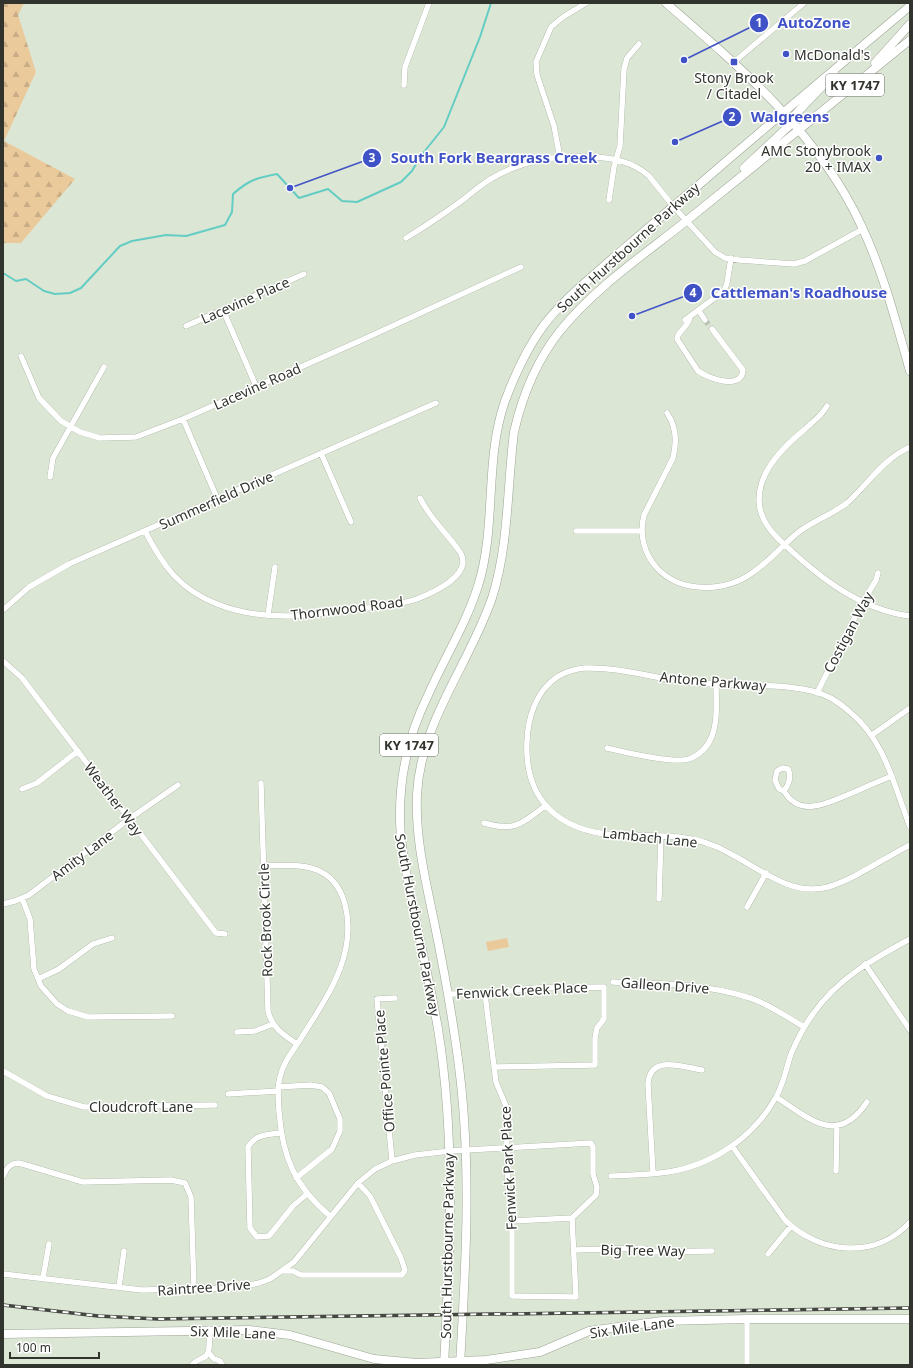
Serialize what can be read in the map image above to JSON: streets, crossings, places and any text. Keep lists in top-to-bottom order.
{
  "streets": {
    "main road": ["KY 1747", "South Hurstbourne Parkway", "Six Mile Lane"],
    "street": [
      "Lacevine Place",
      "Lacevine Road",
      "Summerfield Drive",
      "Thornwood Road",
      "Costigan Way",
      "Antone Parkway",
      "Weather Way",
      "Lambach Lane",
      "Amity Lane",
      "Rock Brook Circle",
      "Galleon Drive",
      "Fenwick Creek Place",
      "Office Pointe Place",
      "Cloudcroft Lane",
      "Fenwick Park Place",
      "Big Tree Way",
      "Raintree Drive"
    ]
  },
  "crossings": [
    ["South Hurstbourne Parkway", "Fenwick Creek Place"],
    ["South Hurstbourne Parkway", "Raintree Drive"],
    ["South Hurstbourne Parkway", "Six Mile Lane"],
    ["Summerfield Drive", "Thornwood Road"],
    ["Costigan Way", "Antone Parkway"],
    ["Antone Parkway", "Lambach Lane"],
    ["Weather Way", "Amity Lane"],
    ["Fenwick Creek Place", "Fenwick Park Place"],
    ["Office Pointe Place", "Raintree Drive"],
    ["Fenwick Park Place", "Big Tree Way"],
    ["Fenwick Park Place", "Raintree Drive"]
  ],
  "places": {
    "other": [
      "McDonald's",
      "AutoZone",
      "Walgreens",
      "AMC Stonybrook 20 + IMAX",
      "South Fork Beargrass Creek",
      "Cattleman's Roadhouse"
    ],
    "transit": ["Stony Brook / Citadel"]
  },
  "scale_bar": "100 m"
}
